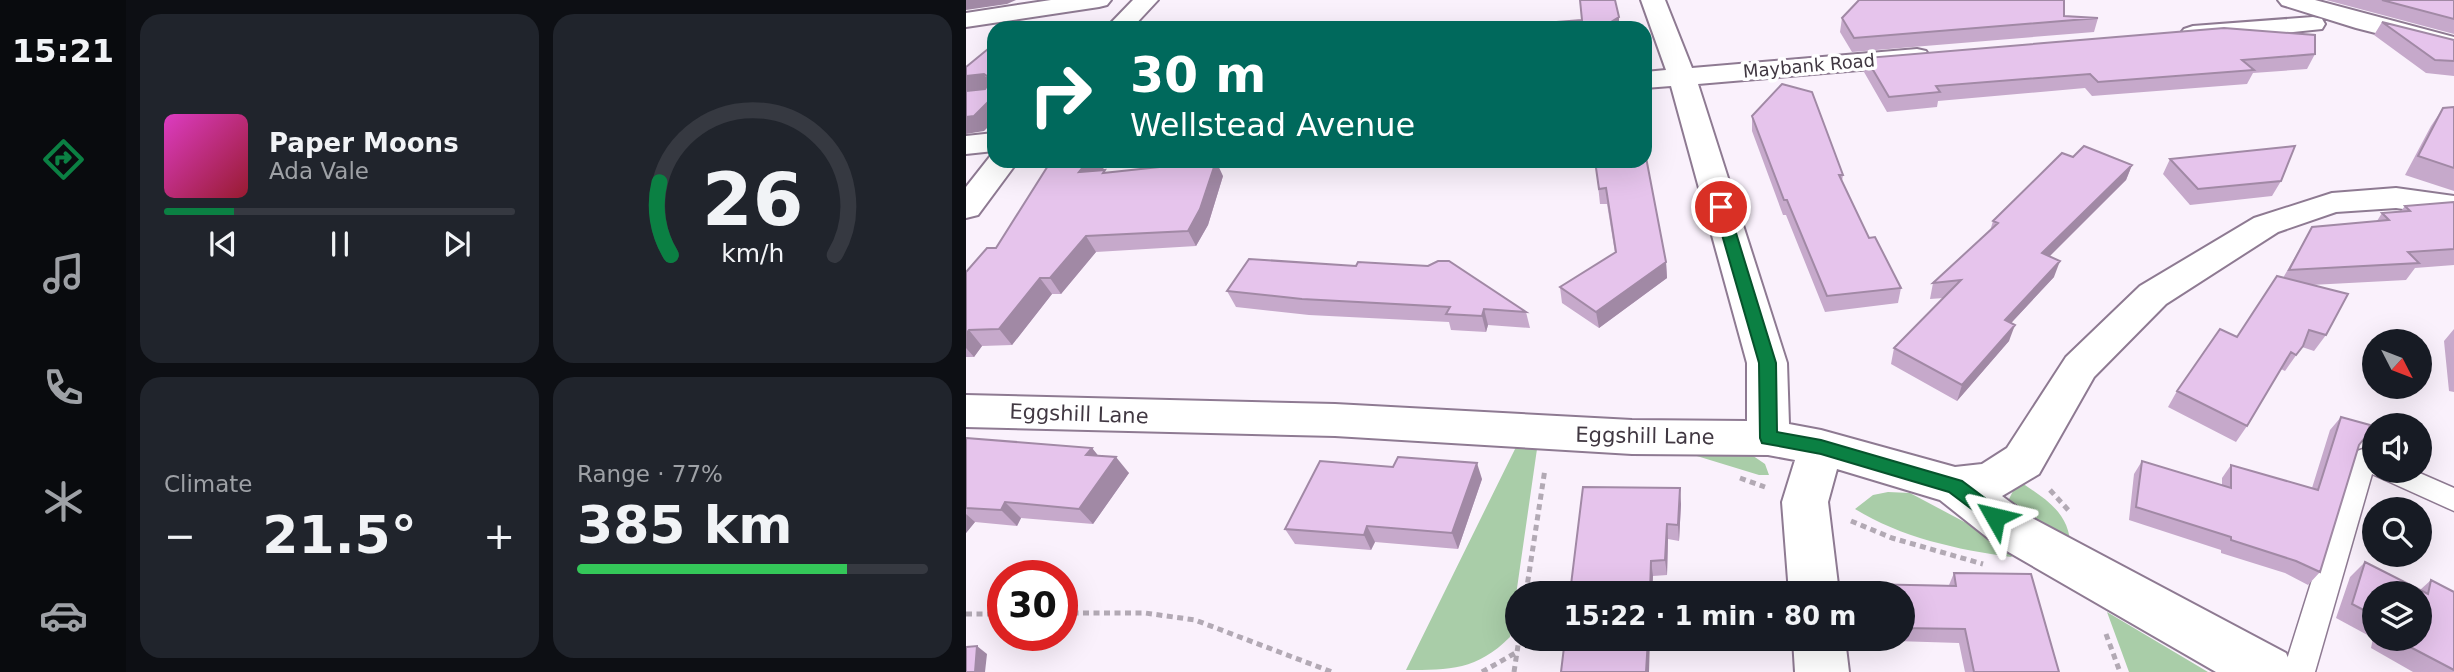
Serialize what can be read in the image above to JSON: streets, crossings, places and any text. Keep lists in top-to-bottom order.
{
  "streets": {
    "street": ["Maybank Road", "Eggshill Lane"]
  },
  "north": "bottom right",
  "page": {
    "tabs": "15:21",
    "turn": ["30 m", "Wellstead Avenue"],
    "song": ["Paper Moons", "Ada Vale"],
    "tile": [
      "Climate",
      ["Range · 77%", "385 km"]
    ],
    "heat": ["−", "21.5°", "+"],
    "limit": "30",
    "trip": "15:22 · 1 min · 80 m",
    "gauge": ["26", "km/h"]
  }
}
